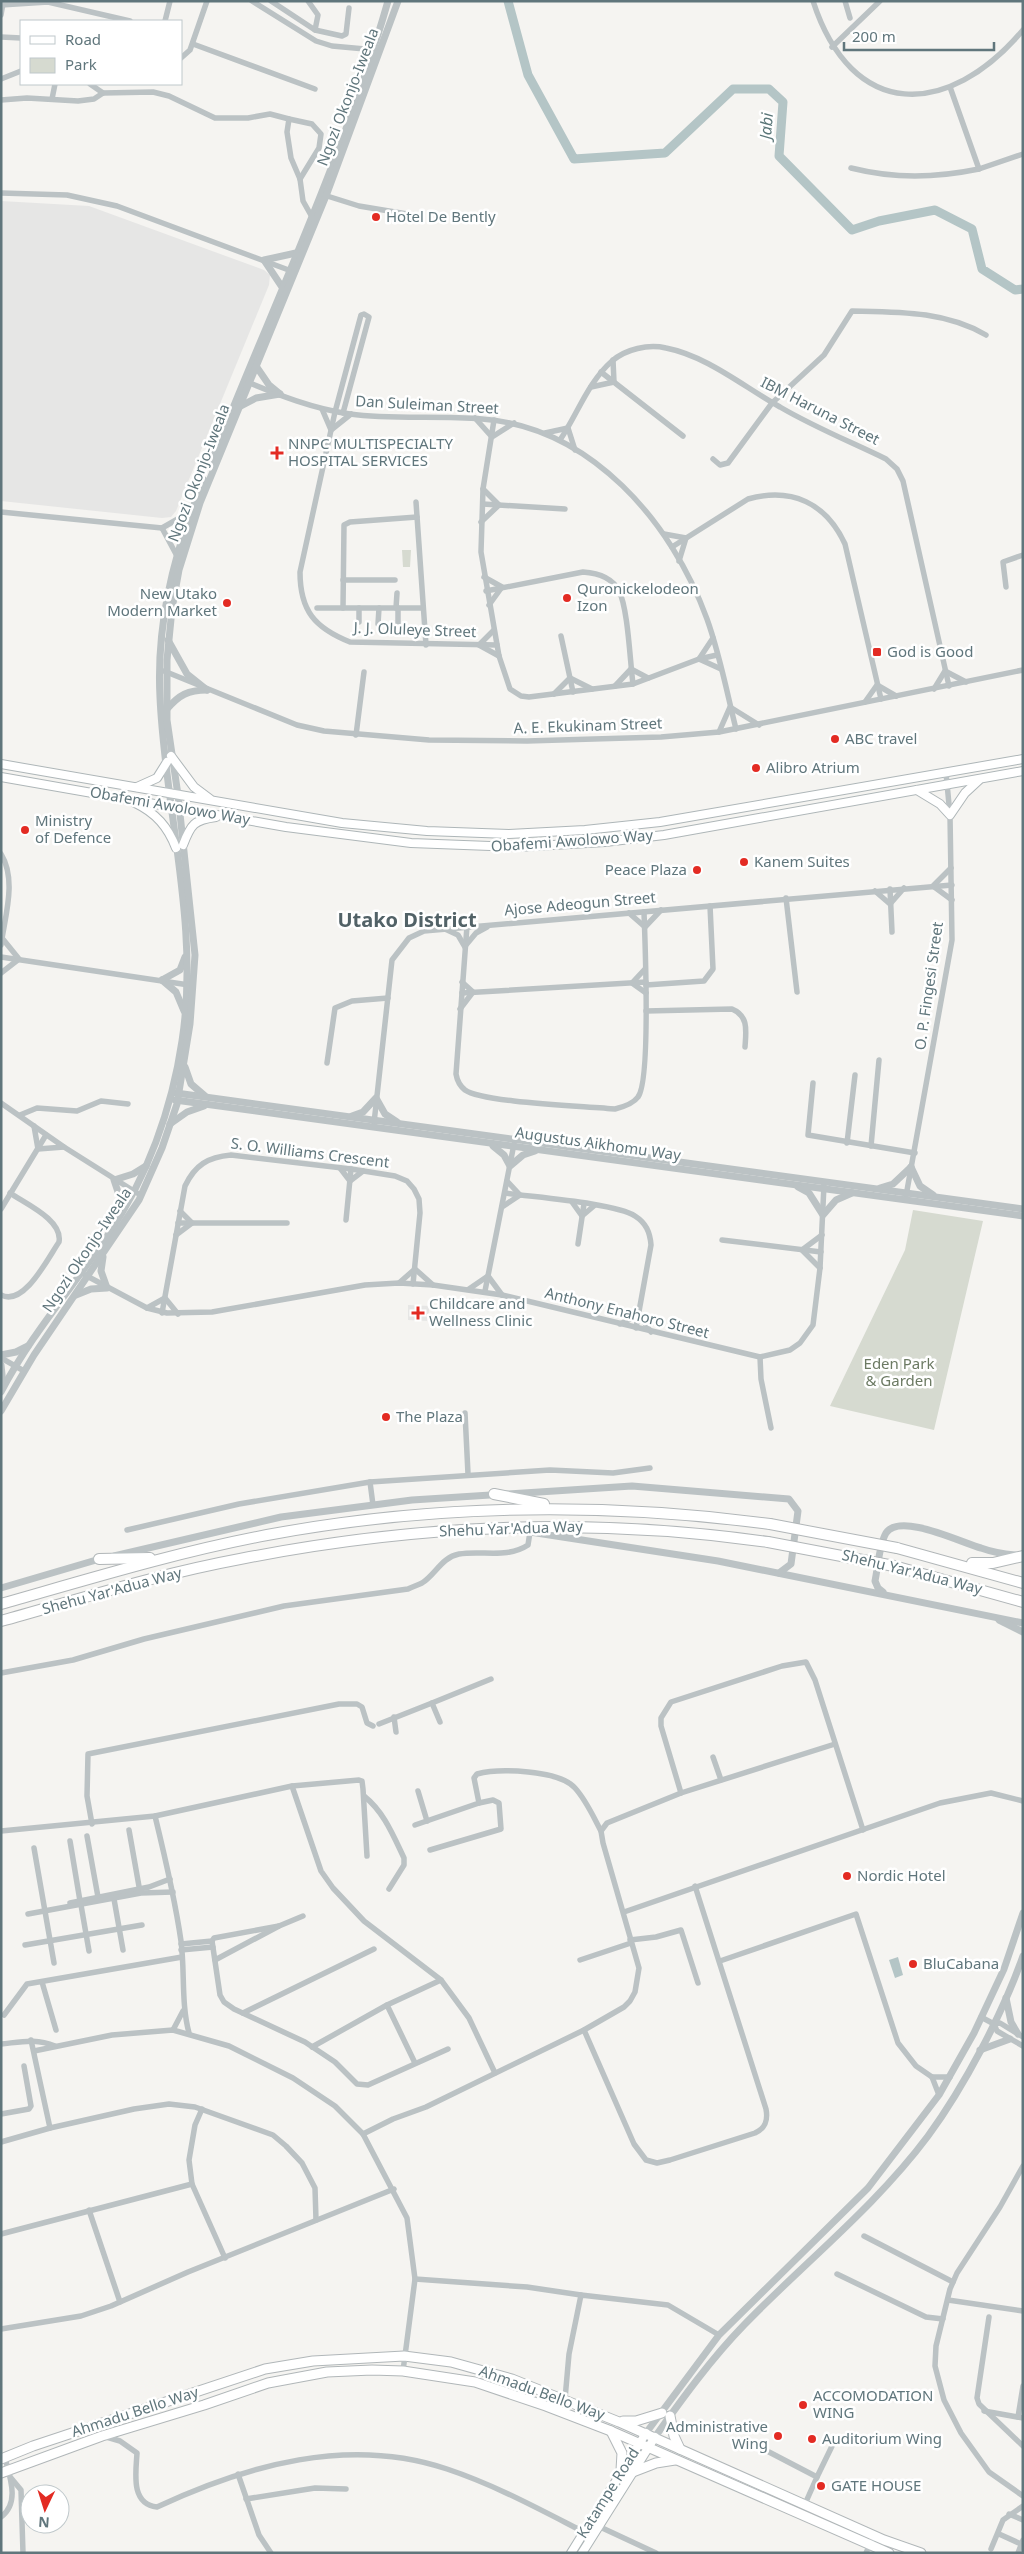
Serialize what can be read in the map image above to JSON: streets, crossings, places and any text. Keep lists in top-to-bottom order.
{
  "streets": {
    "highway": ["Shehu Yar'Adua Way"],
    "main road": ["Obafemi Awolowo Way", "Ahmadu Bello Way", "Katampe Road"],
    "street": [
      "Ngozi Okonjo-Iweala",
      "Dan Suleiman Street",
      "IBM Haruna Street",
      "J. J. Oluleye Street",
      "A. E. Ekukinam Street",
      "Ajose Adeogun Street",
      "O. P. Fingesi Street",
      "Augustus Aikhomu Way",
      "S. O. Williams Crescent",
      "Anthony Enahoro Street"
    ]
  },
  "crossings": [
    ["Ngozi Okonjo-Iweala", "Dan Suleiman Street"],
    ["Ngozi Okonjo-Iweala", "A. E. Ekukinam Street"],
    ["Ngozi Okonjo-Iweala", "Obafemi Awolowo Way"],
    ["Ngozi Okonjo-Iweala", "Augustus Aikhomu Way"],
    ["Ngozi Okonjo-Iweala", "Anthony Enahoro Street"],
    ["Dan Suleiman Street", "IBM Haruna Street"],
    ["Dan Suleiman Street", "J. J. Oluleye Street"],
    ["Dan Suleiman Street", "A. E. Ekukinam Street"],
    ["IBM Haruna Street", "A. E. Ekukinam Street"],
    ["Obafemi Awolowo Way", "O. P. Fingesi Street"],
    ["Ajose Adeogun Street", "O. P. Fingesi Street"],
    ["Ajose Adeogun Street", "Augustus Aikhomu Way"],
    ["O. P. Fingesi Street", "Augustus Aikhomu Way"],
    ["Augustus Aikhomu Way", "Anthony Enahoro Street"],
    ["S. O. Williams Crescent", "Anthony Enahoro Street"],
    ["Ahmadu Bello Way", "Katampe Road"]
  ],
  "districts": ["Utako District"],
  "water": ["Jabi"],
  "parks": ["Eden Park & Garden"],
  "places": {
    "other": [
      "Hotel De Bently",
      "Quronickelodeon Izon",
      "New Utako Modern Market",
      "ABC travel",
      "Alibro Atrium",
      "Ministry of Defence",
      "Kanem Suites",
      "Peace Plaza",
      "The Plaza",
      "Nordic Hotel",
      "BluCabana",
      "ACCOMODATION WING",
      "Administrative Wing",
      "Auditorium Wing",
      "GATE HOUSE"
    ],
    "health": ["NNPC MULTISPECIALTY HOSPITAL SERVICES", "Childcare and Wellness Clinic"],
    "transit": ["God is Good"]
  },
  "legend": ["Road", "Park"],
  "scale_bar": "200 m",
  "north": "bottom"
}
